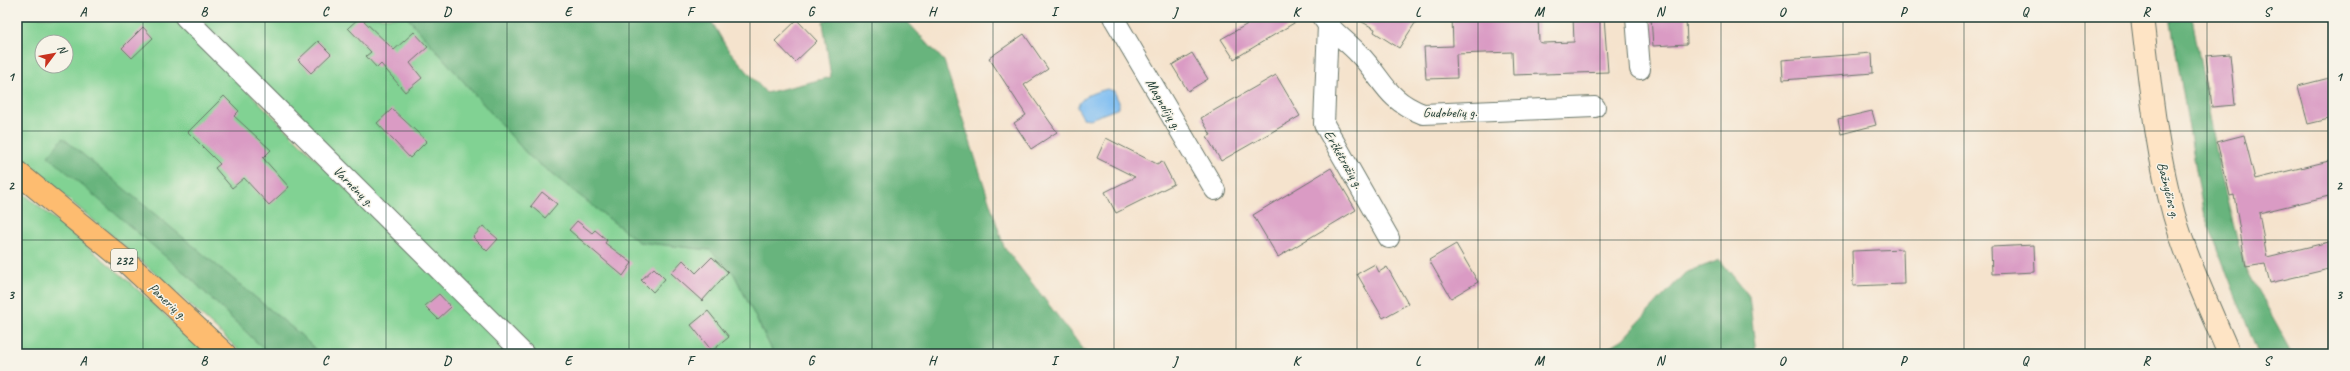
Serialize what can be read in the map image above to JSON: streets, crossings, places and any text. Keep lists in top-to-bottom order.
{
  "streets": {
    "main road": ["Bažnyčios g.", "232", "Panerių g."],
    "street": [
      "Magnolijų g.",
      "Gudobelių g.",
      "Erškėtrožių g.",
      "Varnėnų g."
    ]
  },
  "crossings": [
    ["Gudobelių g.", "Erškėtrožių g."]
  ],
  "north": "top right",
  "grid": {
    "columns": [
      "A",
      "B",
      "C",
      "D",
      "E",
      "F",
      "G",
      "H",
      "I",
      "J",
      "K",
      "L",
      "M",
      "N",
      "O",
      "P",
      "Q",
      "R",
      "S"
    ],
    "rows": ["1", "2", "3"]
  }
}
